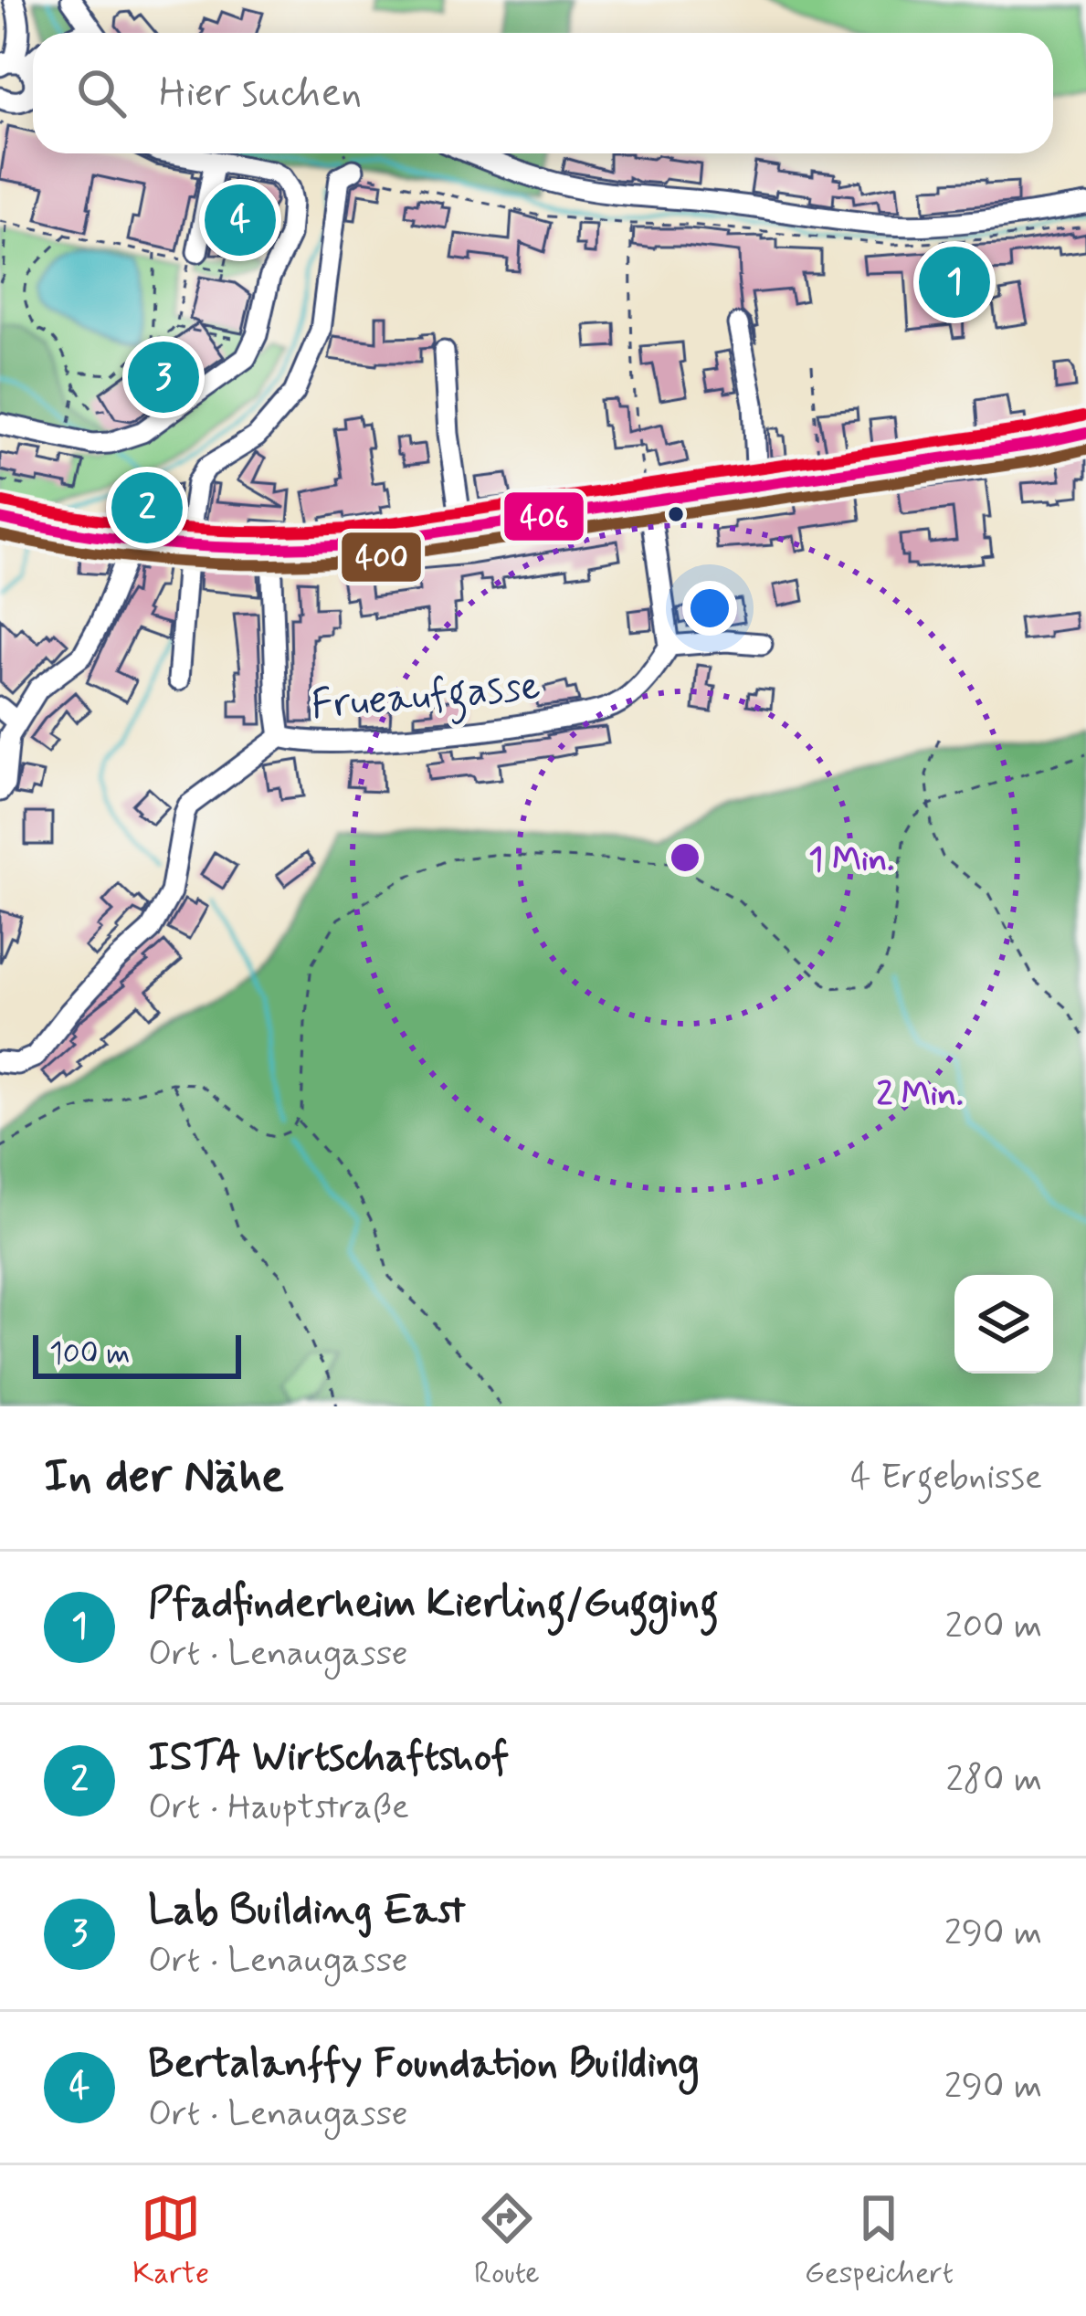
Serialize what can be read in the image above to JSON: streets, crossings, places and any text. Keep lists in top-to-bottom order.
{
  "streets": {
    "street": ["Frueaufgasse"]
  },
  "lines": ["transit line 406", "transit line 400"],
  "scale_bar": "100 m",
  "page": {
    "search": "Hier suchen",
    "pins": [
      "4",
      "1",
      "3",
      "2"
    ],
    "scale": "100 m",
    "heading": ["In der Nähe", "4 Ergebnisse"],
    "list": [
      {
        "mark": "1",
        "name": "Pfadfinderheim Kierling/Gugging",
        "note": "Ort · Lenaugasse",
        "value": "200 m"
      },
      {
        "mark": "2",
        "name": "ISTA Wirtschaftshof",
        "note": "Ort · Hauptstraße",
        "value": "280 m"
      },
      {
        "mark": "3",
        "name": "Lab Building East",
        "note": "Ort · Lenaugasse",
        "value": "290 m"
      },
      {
        "mark": "4",
        "name": "Bertalanffy Foundation Building",
        "note": "Ort · Lenaugasse",
        "value": "290 m"
      }
    ],
    "nav": ["Karte", "Route", "Gespeichert"]
  },
  "rings": ["1 Min.", "2 Min."]
}
